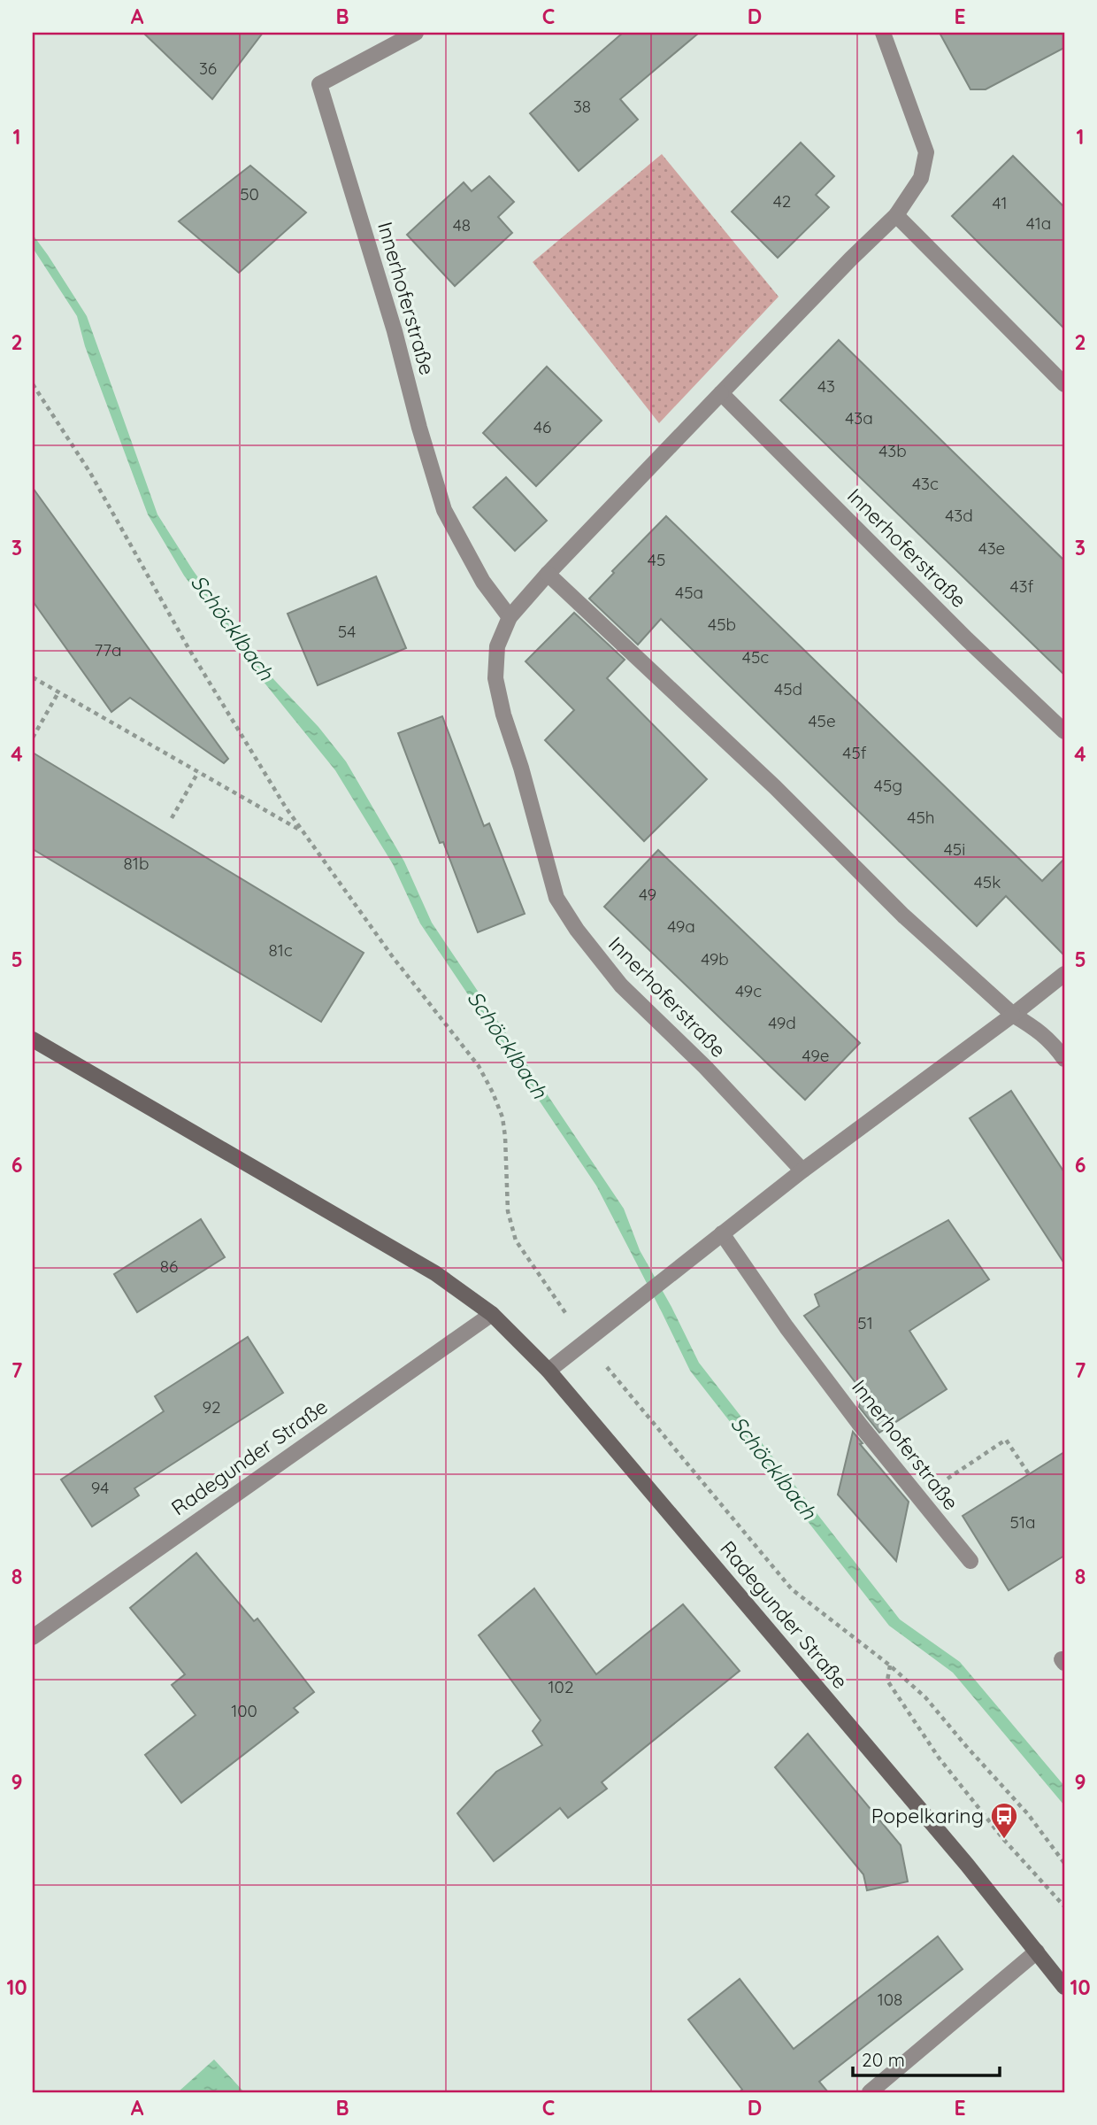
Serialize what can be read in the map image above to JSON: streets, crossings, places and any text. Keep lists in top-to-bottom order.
{
  "streets": {
    "main road": ["Radegunder Straße"],
    "street": ["Innerhoferstraße"]
  },
  "water": ["Schöcklbach"],
  "places": {
    "bus stop": ["Popelkaring"]
  },
  "house_numbers": [
    "36",
    "38",
    "50",
    "42",
    "41",
    "41a",
    "48",
    "43",
    "43a",
    "46",
    "43b",
    "43c",
    "43d",
    "43e",
    "45",
    "43f",
    "45a",
    "45b",
    "54",
    "77a",
    "45c",
    "45d",
    "45e",
    "45f",
    "45g",
    "45h",
    "45i",
    "81b",
    "45k",
    "49",
    "49a",
    "81c",
    "49b",
    "49c",
    "49d",
    "49e",
    "86",
    "51",
    "92",
    "94",
    "51a",
    "102",
    "100",
    "108"
  ],
  "scale_bar": "20 m",
  "grid": {
    "columns": [
      "A",
      "B",
      "C",
      "D",
      "E"
    ],
    "rows": [
      "1",
      "2",
      "3",
      "4",
      "5",
      "6",
      "7",
      "8",
      "9",
      "10"
    ]
  }
}
